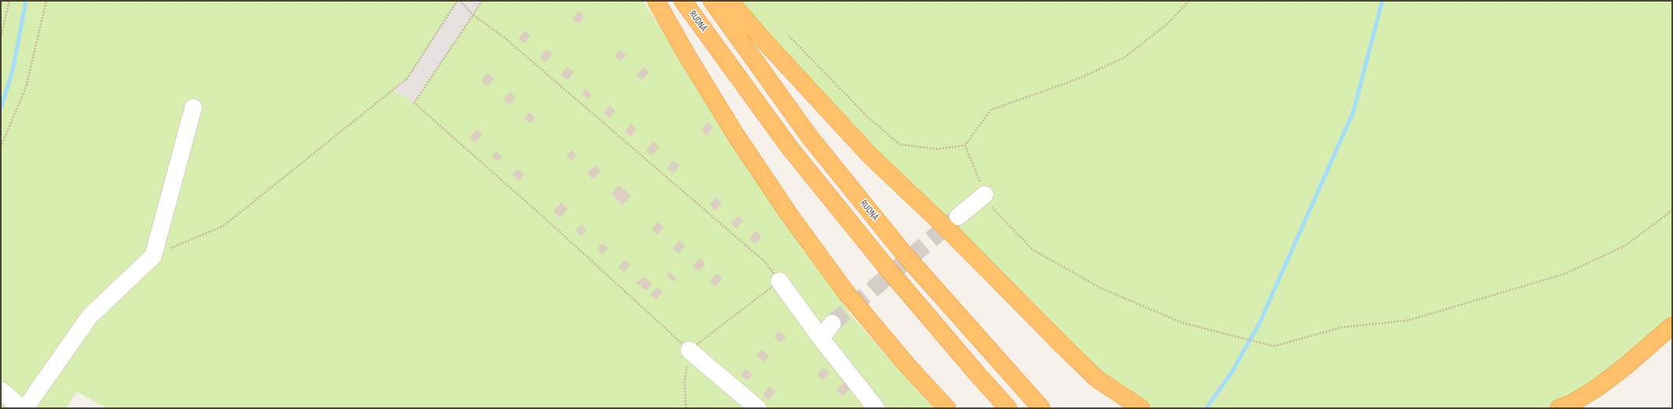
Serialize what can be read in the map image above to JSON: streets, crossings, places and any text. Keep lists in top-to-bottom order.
{
  "streets": {
    "highway": ["RUDNÁ"]
  }
}
